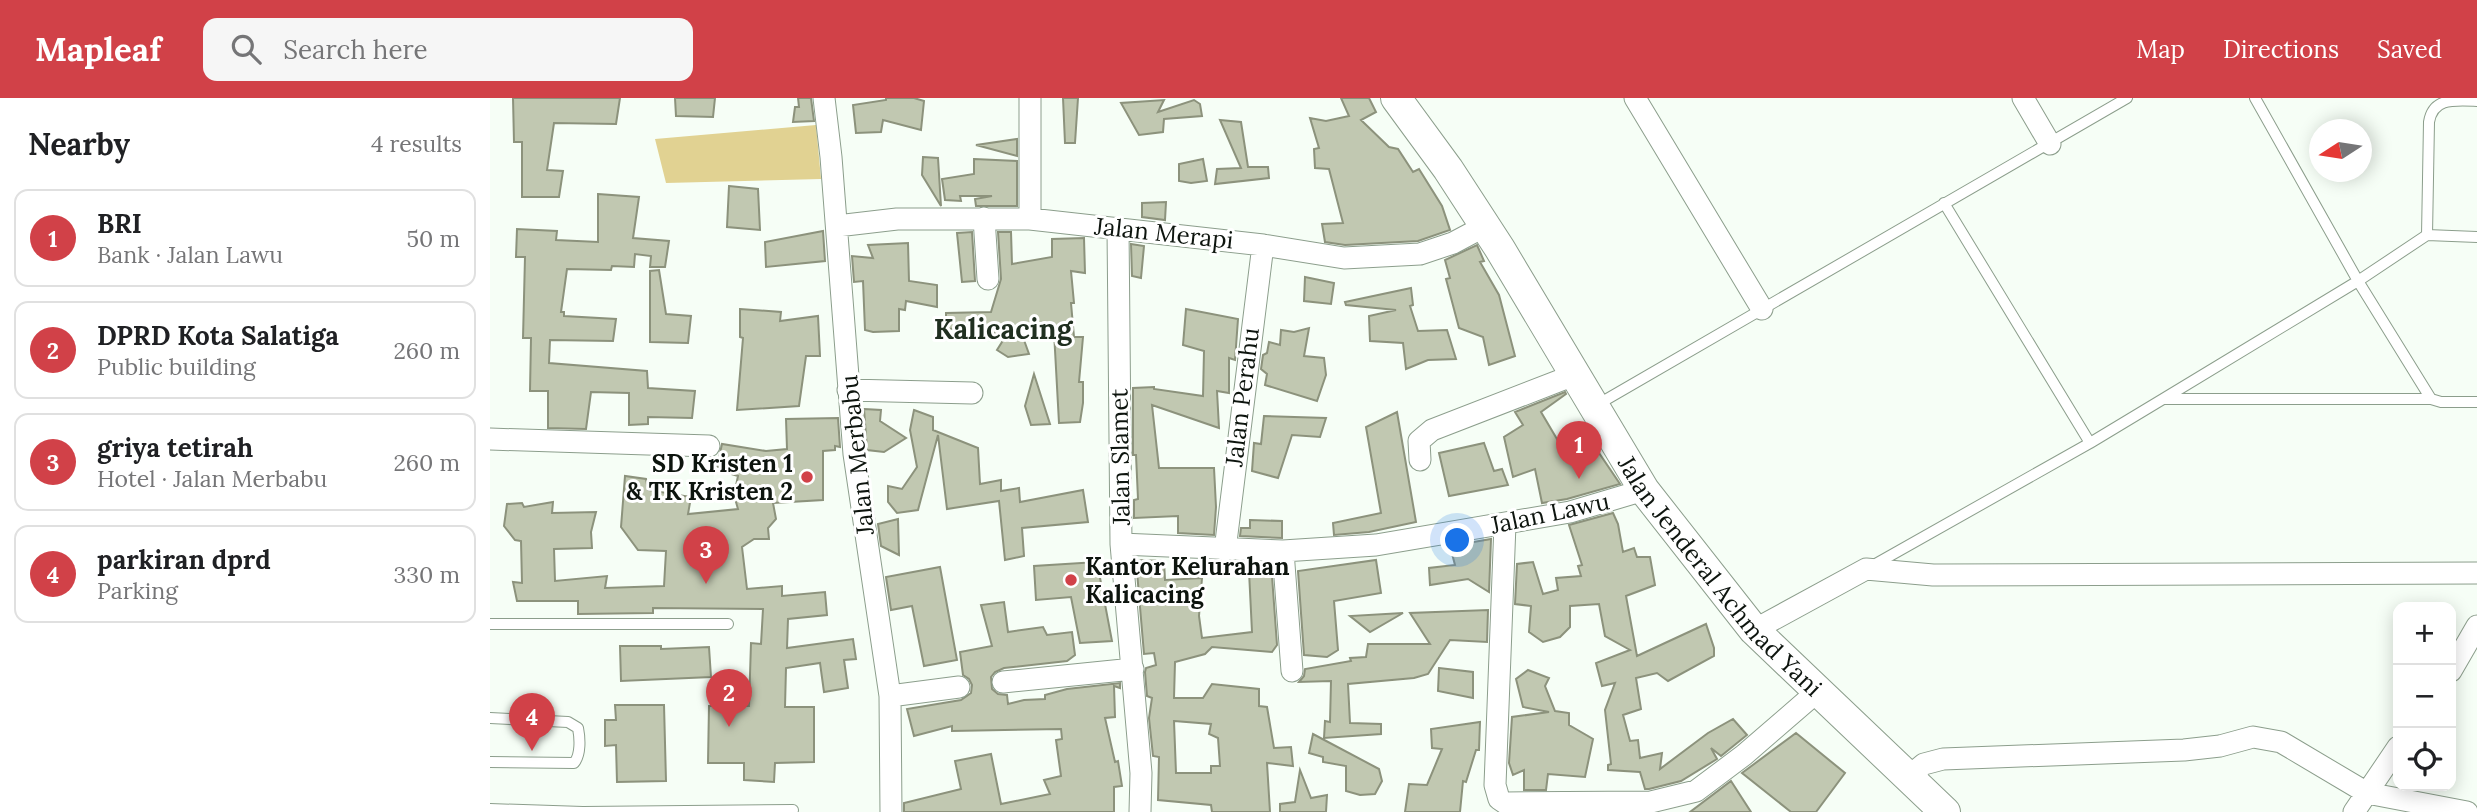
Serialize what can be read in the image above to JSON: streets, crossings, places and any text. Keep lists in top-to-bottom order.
{
  "streets": {
    "main road": ["Jalan Jenderal Achmad Yani"],
    "street": [
      "Jalan Merapi",
      "Jalan Perahu",
      "Jalan Merbabu",
      "Jalan Slamet",
      "Jalan Lawu"
    ]
  },
  "crossings": [
    ["Jalan Merapi", "Jalan Perahu"],
    ["Jalan Merapi", "Jalan Merbabu"],
    ["Jalan Merapi", "Jalan Slamet"],
    ["Jalan Merapi", "Jalan Jenderal Achmad Yani"],
    ["Jalan Perahu", "Jalan Lawu"],
    ["Jalan Slamet", "Jalan Lawu"],
    ["Jalan Lawu", "Jalan Jenderal Achmad Yani"]
  ],
  "districts": ["Kalicacing"],
  "places": ["SD Kristen 1 & TK Kristen 2", "Kantor Kelurahan Kalicacing"],
  "north": "left",
  "page": {
    "header": "Mapleaf",
    "search": "Search here",
    "nav": ["Map", "Directions", "Saved"],
    "heading": ["Nearby", "4 results"],
    "list": [
      {
        "mark": "1",
        "name": "BRI",
        "note": "Bank · Jalan Lawu",
        "value": "50 m"
      },
      {
        "mark": "2",
        "name": "DPRD Kota Salatiga",
        "note": "Public building",
        "value": "260 m"
      },
      {
        "mark": "3",
        "name": "griya tetirah",
        "note": "Hotel · Jalan Merbabu",
        "value": "260 m"
      },
      {
        "mark": "4",
        "name": "parkiran dprd",
        "note": "Parking",
        "value": "330 m"
      }
    ],
    "pins": [
      "1",
      "3",
      "2",
      "4"
    ],
    "map_buttons": ["+", "−"]
  }
}
